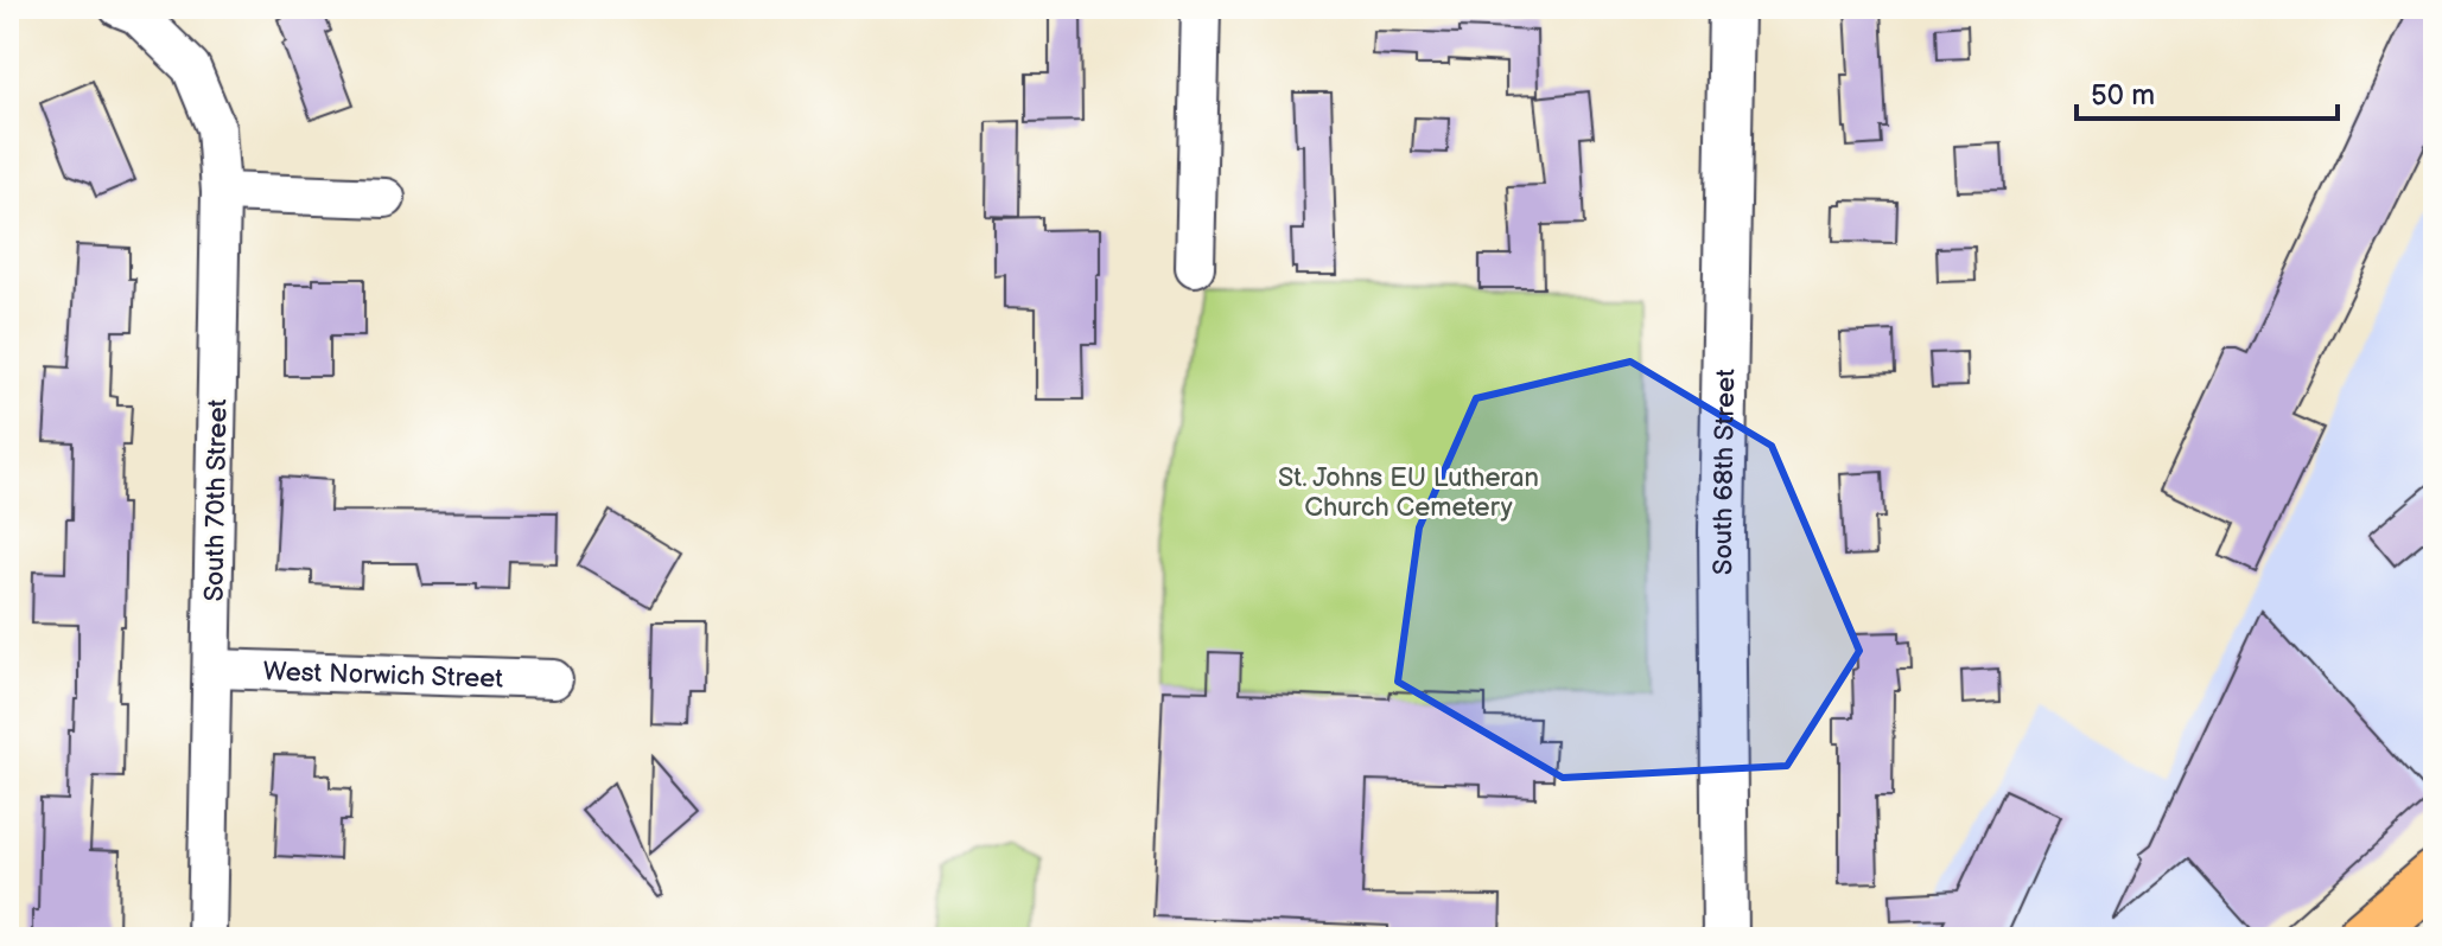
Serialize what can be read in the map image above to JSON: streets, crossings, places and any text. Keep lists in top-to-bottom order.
{
  "streets": {
    "street": ["South 68th Street", "South 70th Street", "West Norwich Street"]
  },
  "crossings": [
    ["South 70th Street", "West Norwich Street"]
  ],
  "parks": ["St. Johns EU Lutheran Church Cemetery"],
  "scale_bar": "50 m"
}
